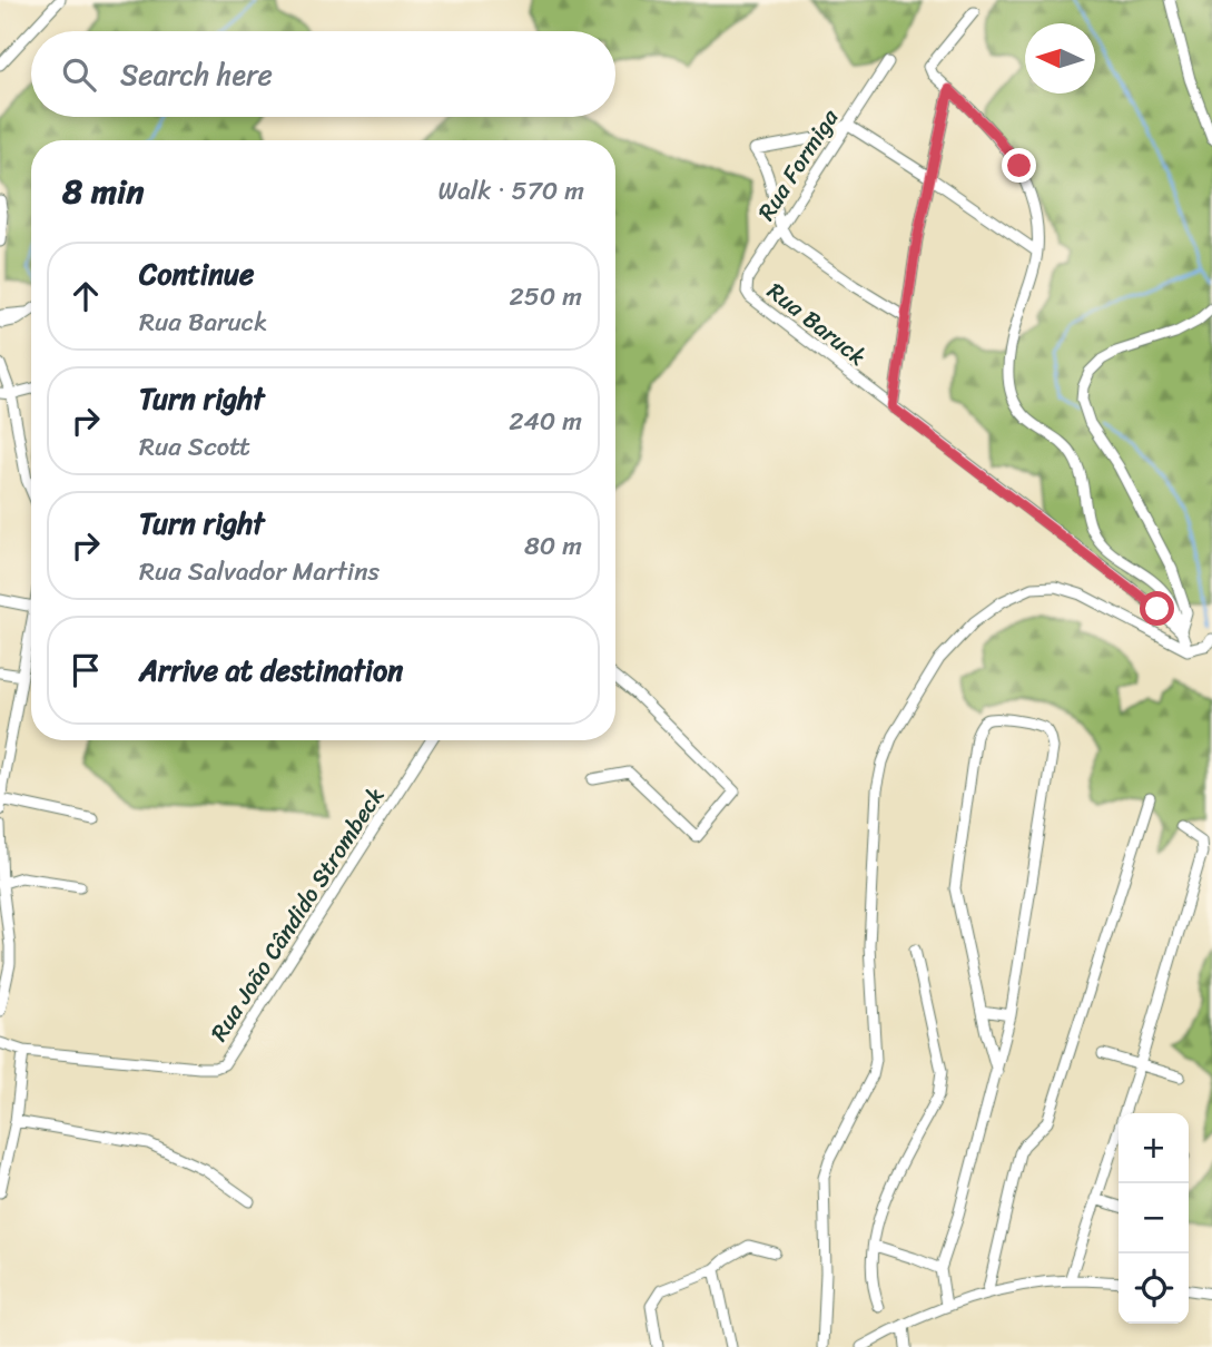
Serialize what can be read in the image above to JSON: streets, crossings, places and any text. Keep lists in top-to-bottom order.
{
  "streets": {
    "street": ["Rua Formiga", "Rua Baruck", "Rua João Cândido Strombeck"]
  },
  "crossings": [
    ["Rua Formiga", "Rua Baruck"]
  ],
  "north": "left",
  "page": {
    "search": "Search here",
    "heading": ["8 min", "Walk · 570 m"],
    "list": [
      ["Continue", "Rua Baruck", "250 m"],
      ["Turn right", "Rua Scott", "240 m"],
      ["Turn right", "Rua Salvador Martins", "80 m"],
      "Arrive at destination"
    ],
    "map_buttons": ["+", "−"]
  }
}
